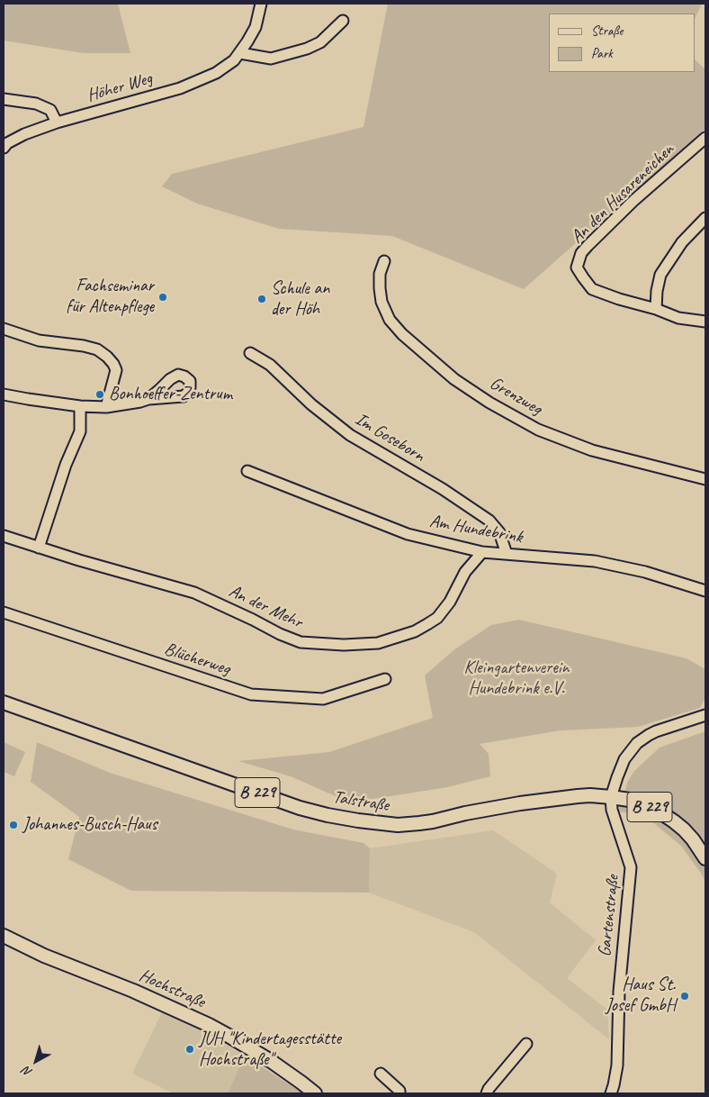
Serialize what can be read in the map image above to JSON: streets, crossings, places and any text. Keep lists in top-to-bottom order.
{
  "streets": {
    "main road": ["B 229", "Talstraße", "Hochstraße"],
    "street": [
      "Höher Weg",
      "An den Husareneichen",
      "Grenzweg",
      "Im Goseborn",
      "Am Hundebrink",
      "An der Mehr",
      "Blücherweg",
      "Gartenstraße"
    ]
  },
  "crossings": [
    ["Im Goseborn", "Am Hundebrink"],
    ["Am Hundebrink", "An der Mehr"],
    ["Talstraße", "Gartenstraße"]
  ],
  "parks": ["Kleingartenverein Hundebrink e.V."],
  "places": [
    "Fachseminar für Altenpflege",
    "Schule an der Höh",
    "Bonhoeffer-Zentrum",
    "Johannes-Busch-Haus",
    "Haus St. Josef GmbH",
    "JUH \"Kindertagesstätte Hochstraße\""
  ],
  "legend": ["Straße", "Park"],
  "north": "bottom left"
}
